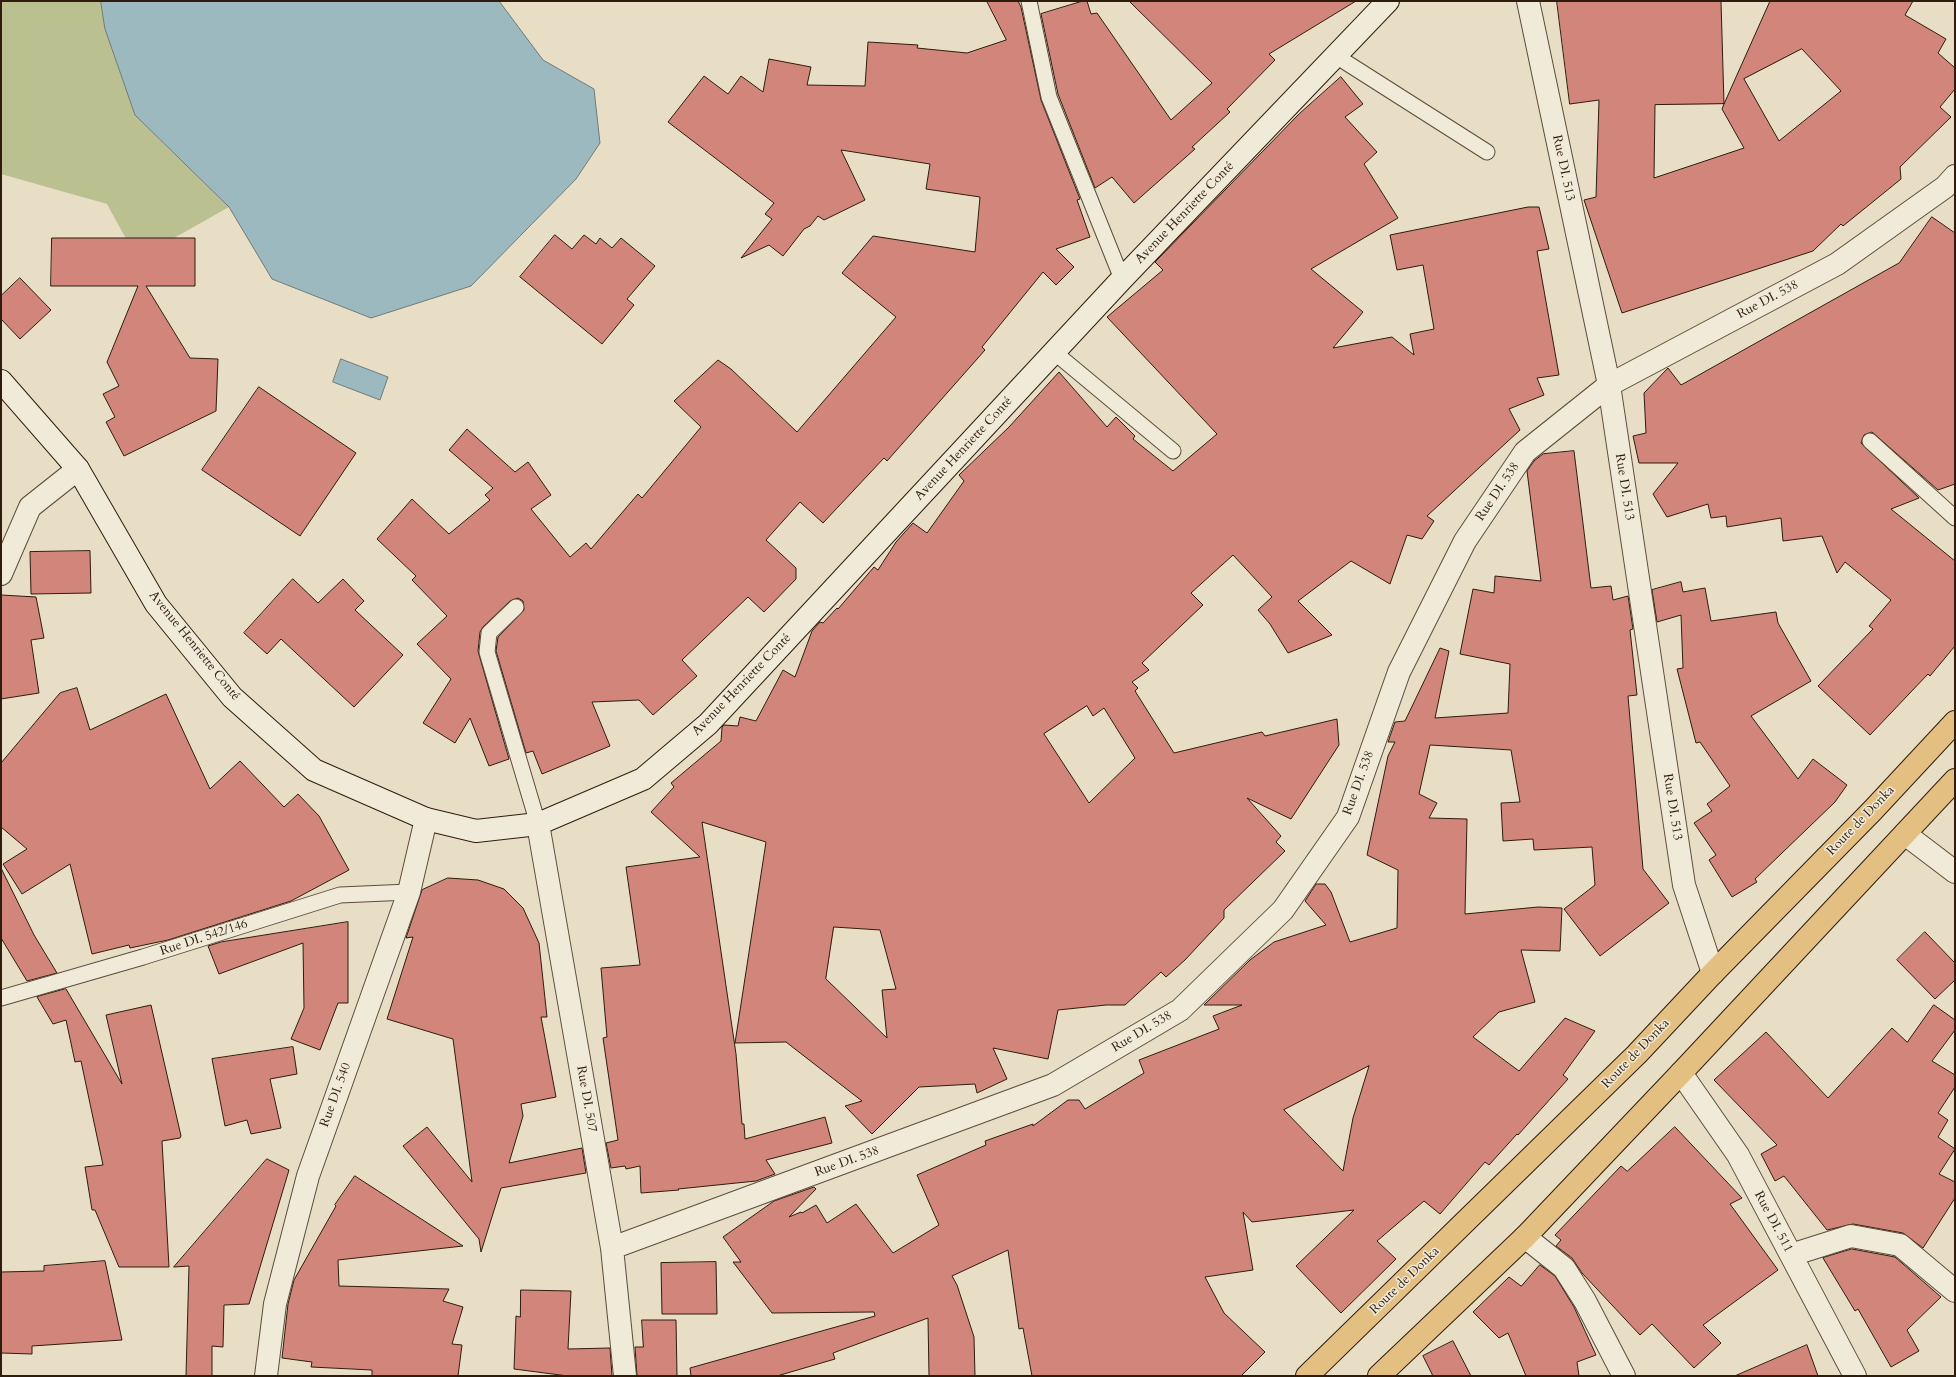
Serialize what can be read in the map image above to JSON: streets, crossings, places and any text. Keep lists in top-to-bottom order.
{
  "streets": {
    "main road": ["Route de Donka"],
    "street": [
      "Rue DI. 513",
      "Avenue Henriette Conté",
      "Rue DI. 538",
      "Rue DI. 540",
      "Rue DI. 507",
      "Rue DI. 511"
    ],
    "lane": ["Rue DI. 542/146"]
  },
  "crossings": [
    ["Rue DI. 513", "Rue DI. 538"],
    ["Rue DI. 513", "Route de Donka"],
    ["Avenue Henriette Conté", "Rue DI. 540"],
    ["Avenue Henriette Conté", "Rue DI. 507"],
    ["Rue DI. 538", "Rue DI. 507"],
    ["Rue DI. 542/146", "Rue DI. 540"]
  ]
}
